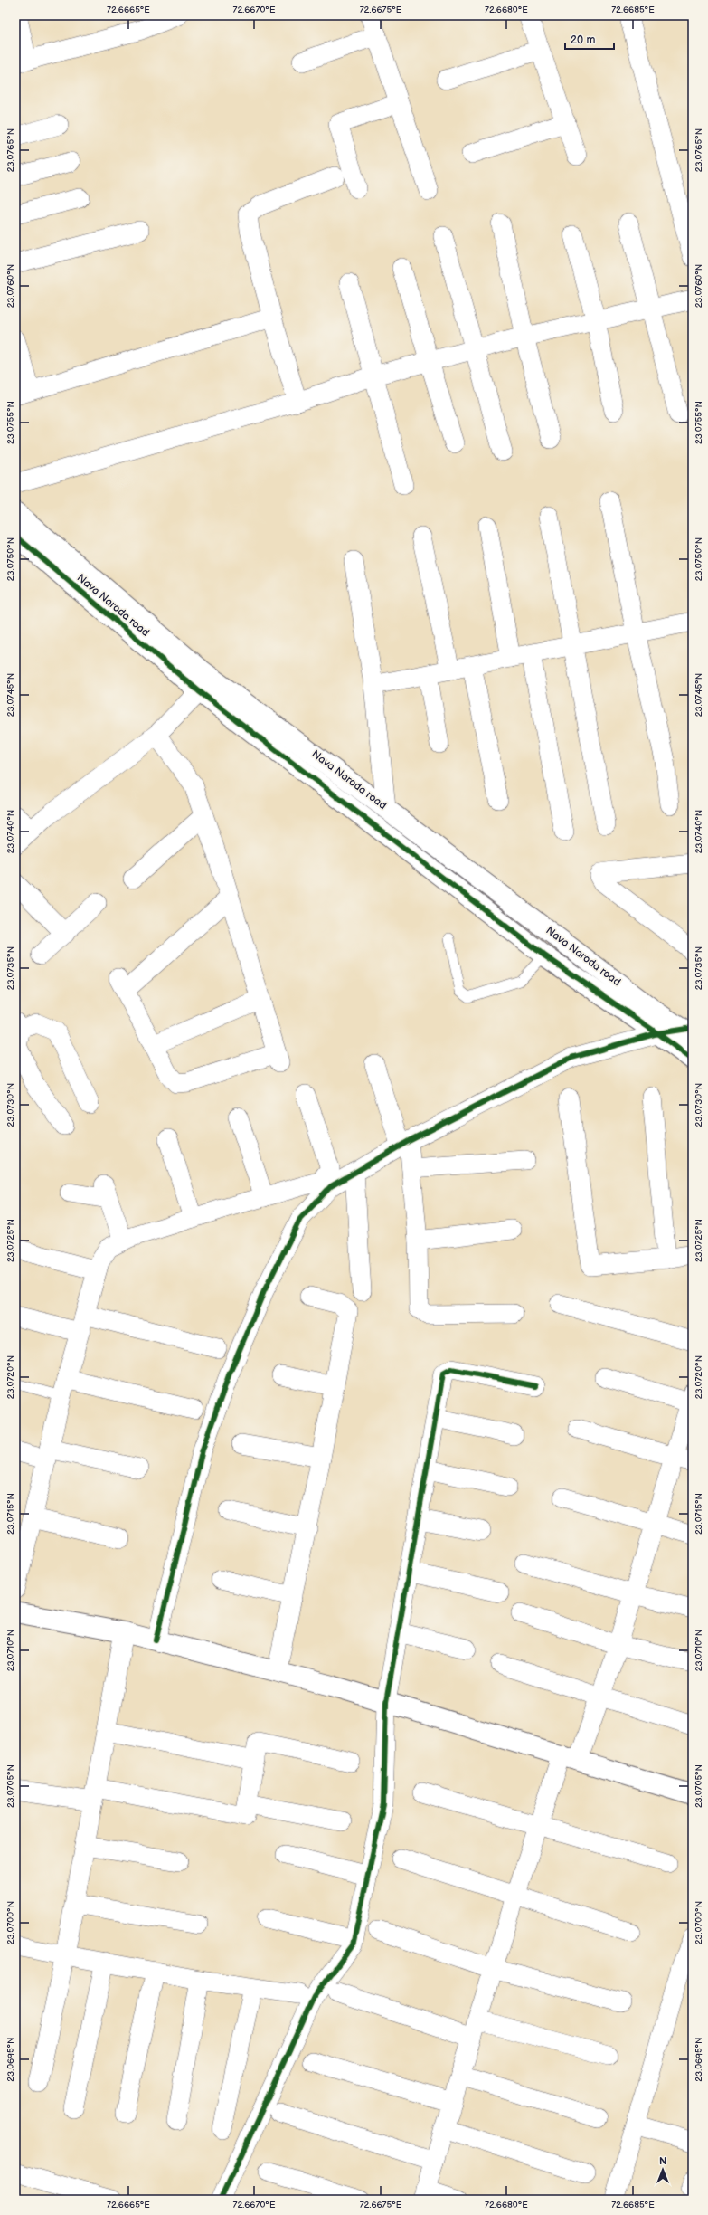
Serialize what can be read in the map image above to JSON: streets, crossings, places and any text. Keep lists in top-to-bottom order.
{
  "streets": {
    "street": ["Nava Naroda road"]
  },
  "scale_bar": "20 m",
  "north": "top",
  "coordinates": [
    "72.6665°E",
    "72.6670°E",
    "72.6675°E",
    "72.6680°E",
    "72.6685°E",
    "23.0765°N",
    "23.0760°N",
    "23.0755°N",
    "23.0750°N",
    "23.0745°N",
    "23.0740°N",
    "23.0735°N",
    "23.0730°N",
    "23.0725°N",
    "23.0720°N",
    "23.0715°N",
    "23.0710°N",
    "23.0705°N",
    "23.0700°N",
    "23.0695°N"
  ]
}
